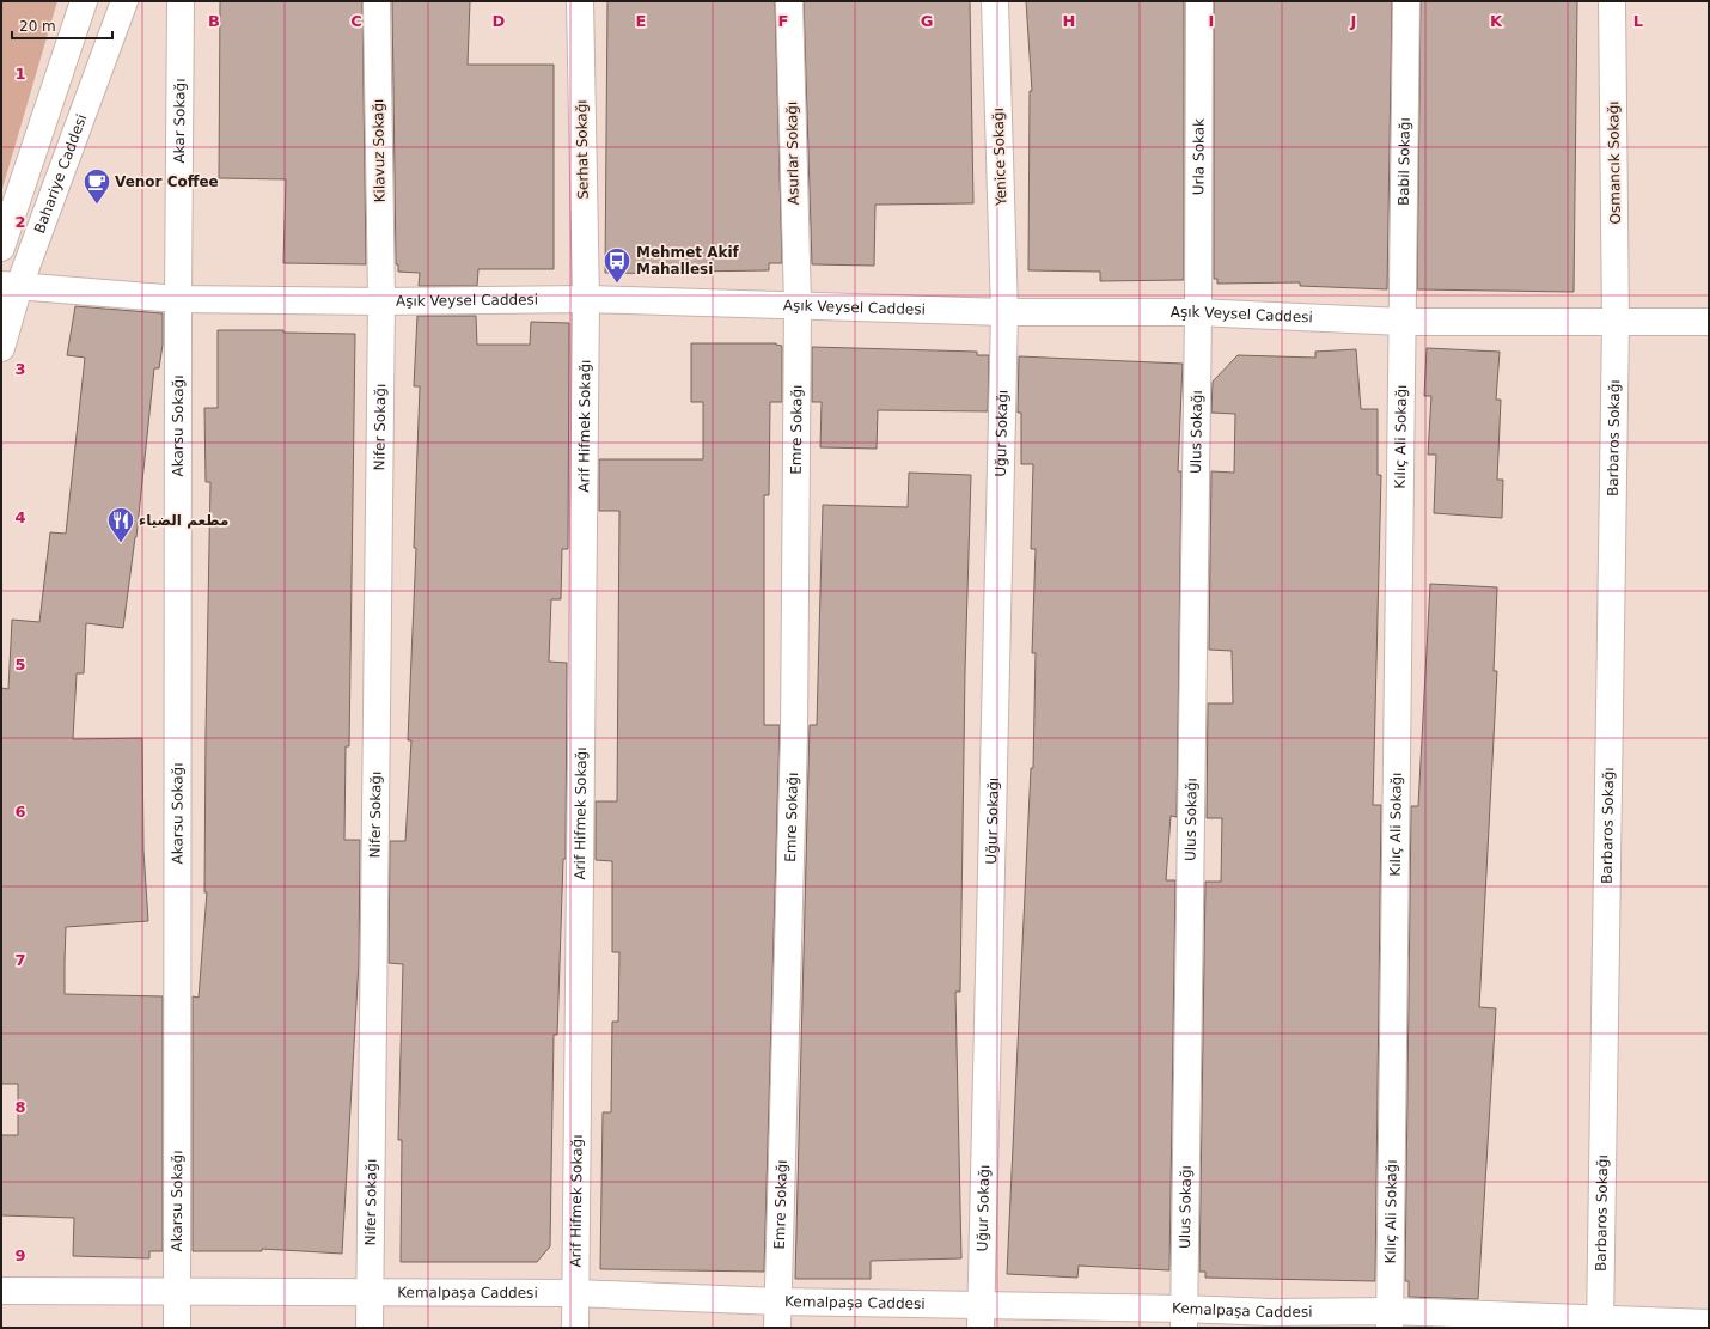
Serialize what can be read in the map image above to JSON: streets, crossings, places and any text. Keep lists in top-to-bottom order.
{
  "streets": {
    "street": [
      "Akar Sokağı",
      "Serhat Sokağı",
      "Kilavuz Sokağı",
      "Asurlar Sokağı",
      "Yenice Sokağı",
      "Urla Sokak",
      "Babil Sokağı",
      "Osmancık Sokağı",
      "Bahariye Caddesi",
      "Aşık Veysel Caddesi",
      "Akarsu Sokağı",
      "Arif Hifmek Sokağı",
      "Nifer Sokağı",
      "Emre Sokağı",
      "Ulus Sokağı",
      "Uğur Sokağı",
      "Kılıç Ali Sokağı",
      "Barbaros Sokağı",
      "Kemalpaşa Caddesi"
    ]
  },
  "crossings": [
    ["Akar Sokağı", "Aşık Veysel Caddesi"],
    ["Akar Sokağı", "Akarsu Sokağı"],
    ["Serhat Sokağı", "Aşık Veysel Caddesi"],
    ["Serhat Sokağı", "Arif Hifmek Sokağı"],
    ["Kilavuz Sokağı", "Aşık Veysel Caddesi"],
    ["Kilavuz Sokağı", "Nifer Sokağı"],
    ["Asurlar Sokağı", "Aşık Veysel Caddesi"],
    ["Asurlar Sokağı", "Emre Sokağı"],
    ["Yenice Sokağı", "Aşık Veysel Caddesi"],
    ["Yenice Sokağı", "Uğur Sokağı"],
    ["Urla Sokak", "Aşık Veysel Caddesi"],
    ["Urla Sokak", "Ulus Sokağı"],
    ["Babil Sokağı", "Aşık Veysel Caddesi"],
    ["Babil Sokağı", "Kılıç Ali Sokağı"],
    ["Osmancık Sokağı", "Aşık Veysel Caddesi"],
    ["Osmancık Sokağı", "Barbaros Sokağı"],
    ["Bahariye Caddesi", "Aşık Veysel Caddesi"],
    ["Aşık Veysel Caddesi", "Akarsu Sokağı"],
    ["Aşık Veysel Caddesi", "Arif Hifmek Sokağı"],
    ["Aşık Veysel Caddesi", "Nifer Sokağı"],
    ["Aşık Veysel Caddesi", "Emre Sokağı"],
    ["Aşık Veysel Caddesi", "Ulus Sokağı"],
    ["Aşık Veysel Caddesi", "Uğur Sokağı"],
    ["Aşık Veysel Caddesi", "Kılıç Ali Sokağı"],
    ["Aşık Veysel Caddesi", "Barbaros Sokağı"],
    ["Akarsu Sokağı", "Kemalpaşa Caddesi"],
    ["Arif Hifmek Sokağı", "Kemalpaşa Caddesi"],
    ["Nifer Sokağı", "Kemalpaşa Caddesi"],
    ["Emre Sokağı", "Kemalpaşa Caddesi"],
    ["Ulus Sokağı", "Kemalpaşa Caddesi"],
    ["Uğur Sokağı", "Kemalpaşa Caddesi"],
    ["Kılıç Ali Sokağı", "Kemalpaşa Caddesi"],
    ["Barbaros Sokağı", "Kemalpaşa Caddesi"]
  ],
  "places": {
    "cafe": ["Venor Coffee"],
    "bus stop": ["Mehmet Akif Mahallesi"],
    "restaurant": ["مطعم الضياء"]
  },
  "scale_bar": "20 m",
  "grid": {
    "columns": [
      "B",
      "C",
      "D",
      "E",
      "F",
      "G",
      "H",
      "I",
      "J",
      "K",
      "L"
    ],
    "rows": [
      "1",
      "2",
      "3",
      "4",
      "5",
      "6",
      "7",
      "8",
      "9"
    ]
  }
}
